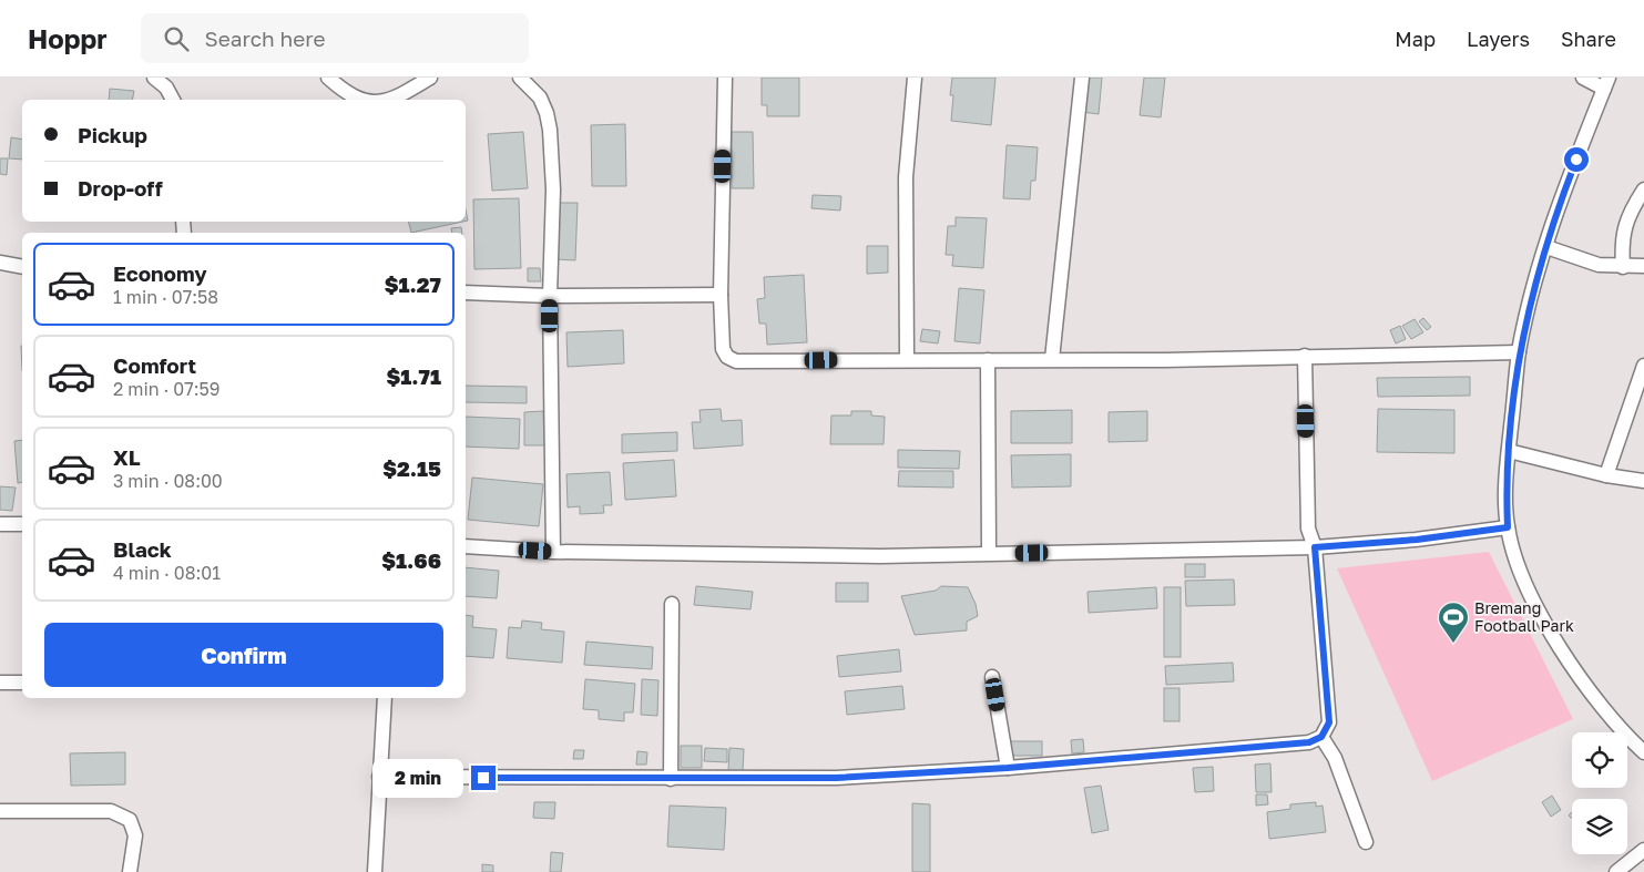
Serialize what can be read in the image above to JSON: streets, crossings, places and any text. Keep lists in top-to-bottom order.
{
  "places": {
    "sports": ["Bremang Football Park"]
  },
  "page": {
    "header": "Hoppr",
    "search": "Search here",
    "nav": ["Map", "Layers", "Share"],
    "banner": ["Pickup", "Drop-off"],
    "list": [
      {
        "name": "Economy",
        "note": "1 min · 07:58",
        "value": "$1.27"
      },
      {
        "name": "Comfort",
        "note": "2 min · 07:59",
        "value": "$1.71"
      },
      {
        "name": "XL",
        "note": "3 min · 08:00",
        "value": "$2.15"
      },
      {
        "name": "Black",
        "note": "4 min · 08:01",
        "value": "$1.66"
      }
    ],
    "buttons": "Confirm",
    "bubble": "2 min"
  }
}
